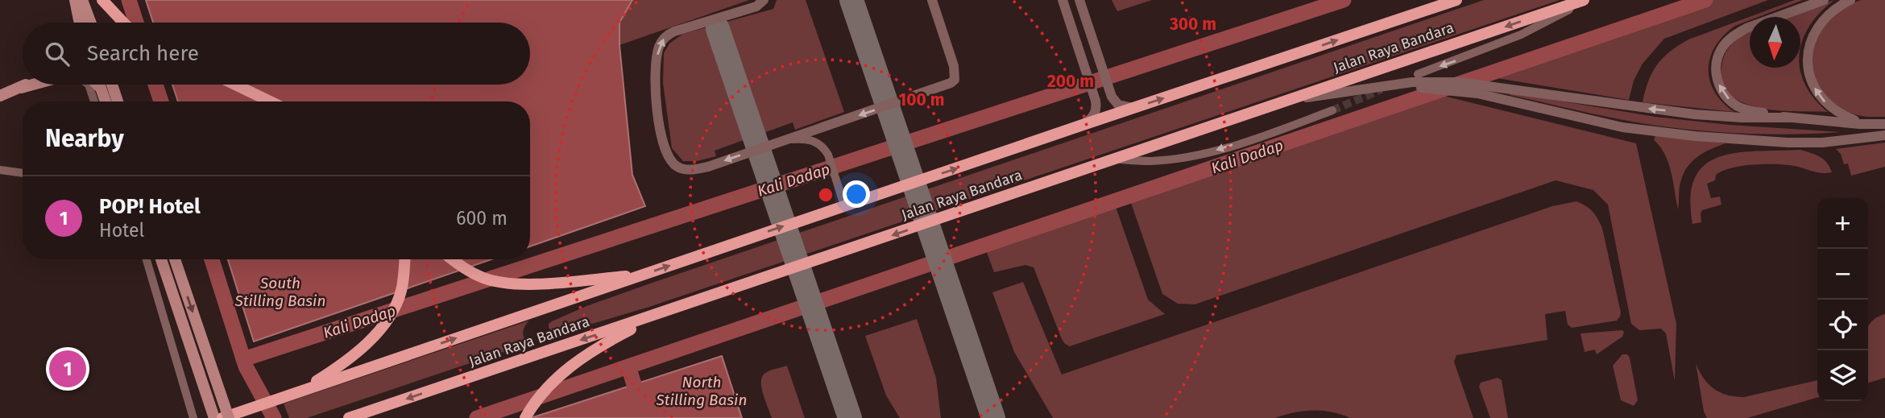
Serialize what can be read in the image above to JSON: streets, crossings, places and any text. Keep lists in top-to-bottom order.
{
  "streets": {
    "main road": ["Jalan Raya Bandara"]
  },
  "water": ["Kali Dadap", "South Stilling Basin", "North Stilling Basin"],
  "north": "bottom",
  "page": {
    "search": "Search here",
    "heading": "Nearby",
    "list": [
      {
        "mark": "1",
        "name": "POP! Hotel",
        "note": "Hotel",
        "value": "600 m"
      }
    ],
    "map_buttons": ["+", "−"],
    "pins": "1"
  },
  "rings": ["300 m", "200 m", "100 m"]
}
